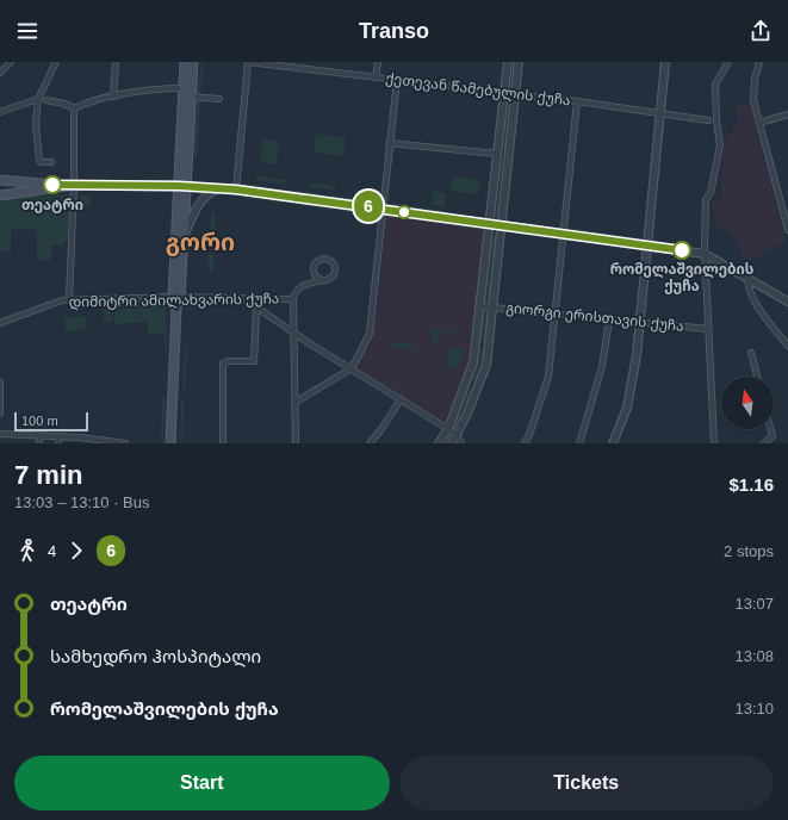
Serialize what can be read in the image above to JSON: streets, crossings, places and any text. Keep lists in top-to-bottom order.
{
  "streets": {
    "street": ["ქეთევან წამებულის ქუჩა", "დიმიტრი ამილახვარის ქუჩა", "გიორგი ერისთავის ქუჩა"]
  },
  "districts": ["გორი"],
  "places": ["თეატრი", "რომელაშვილების ქუჩა"],
  "lines": ["bus line 6"],
  "scale_bar": "100 m",
  "north": "top",
  "page": {
    "header": "Transo",
    "on_map": "6",
    "scale": "100 m",
    "heading": ["7 min", "13:03 – 13:10 · Bus", "$1.16"],
    "legs": ["4", "6", "2 stops"],
    "list": [
      {
        "name": "თეატრი",
        "value": "13:07"
      },
      {
        "name": "სამხედრო ჰოსპიტალი",
        "value": "13:08"
      },
      {
        "name": "რომელაშვილების ქუჩა",
        "value": "13:10"
      }
    ],
    "buttons": ["Start", "Tickets"]
  }
}
